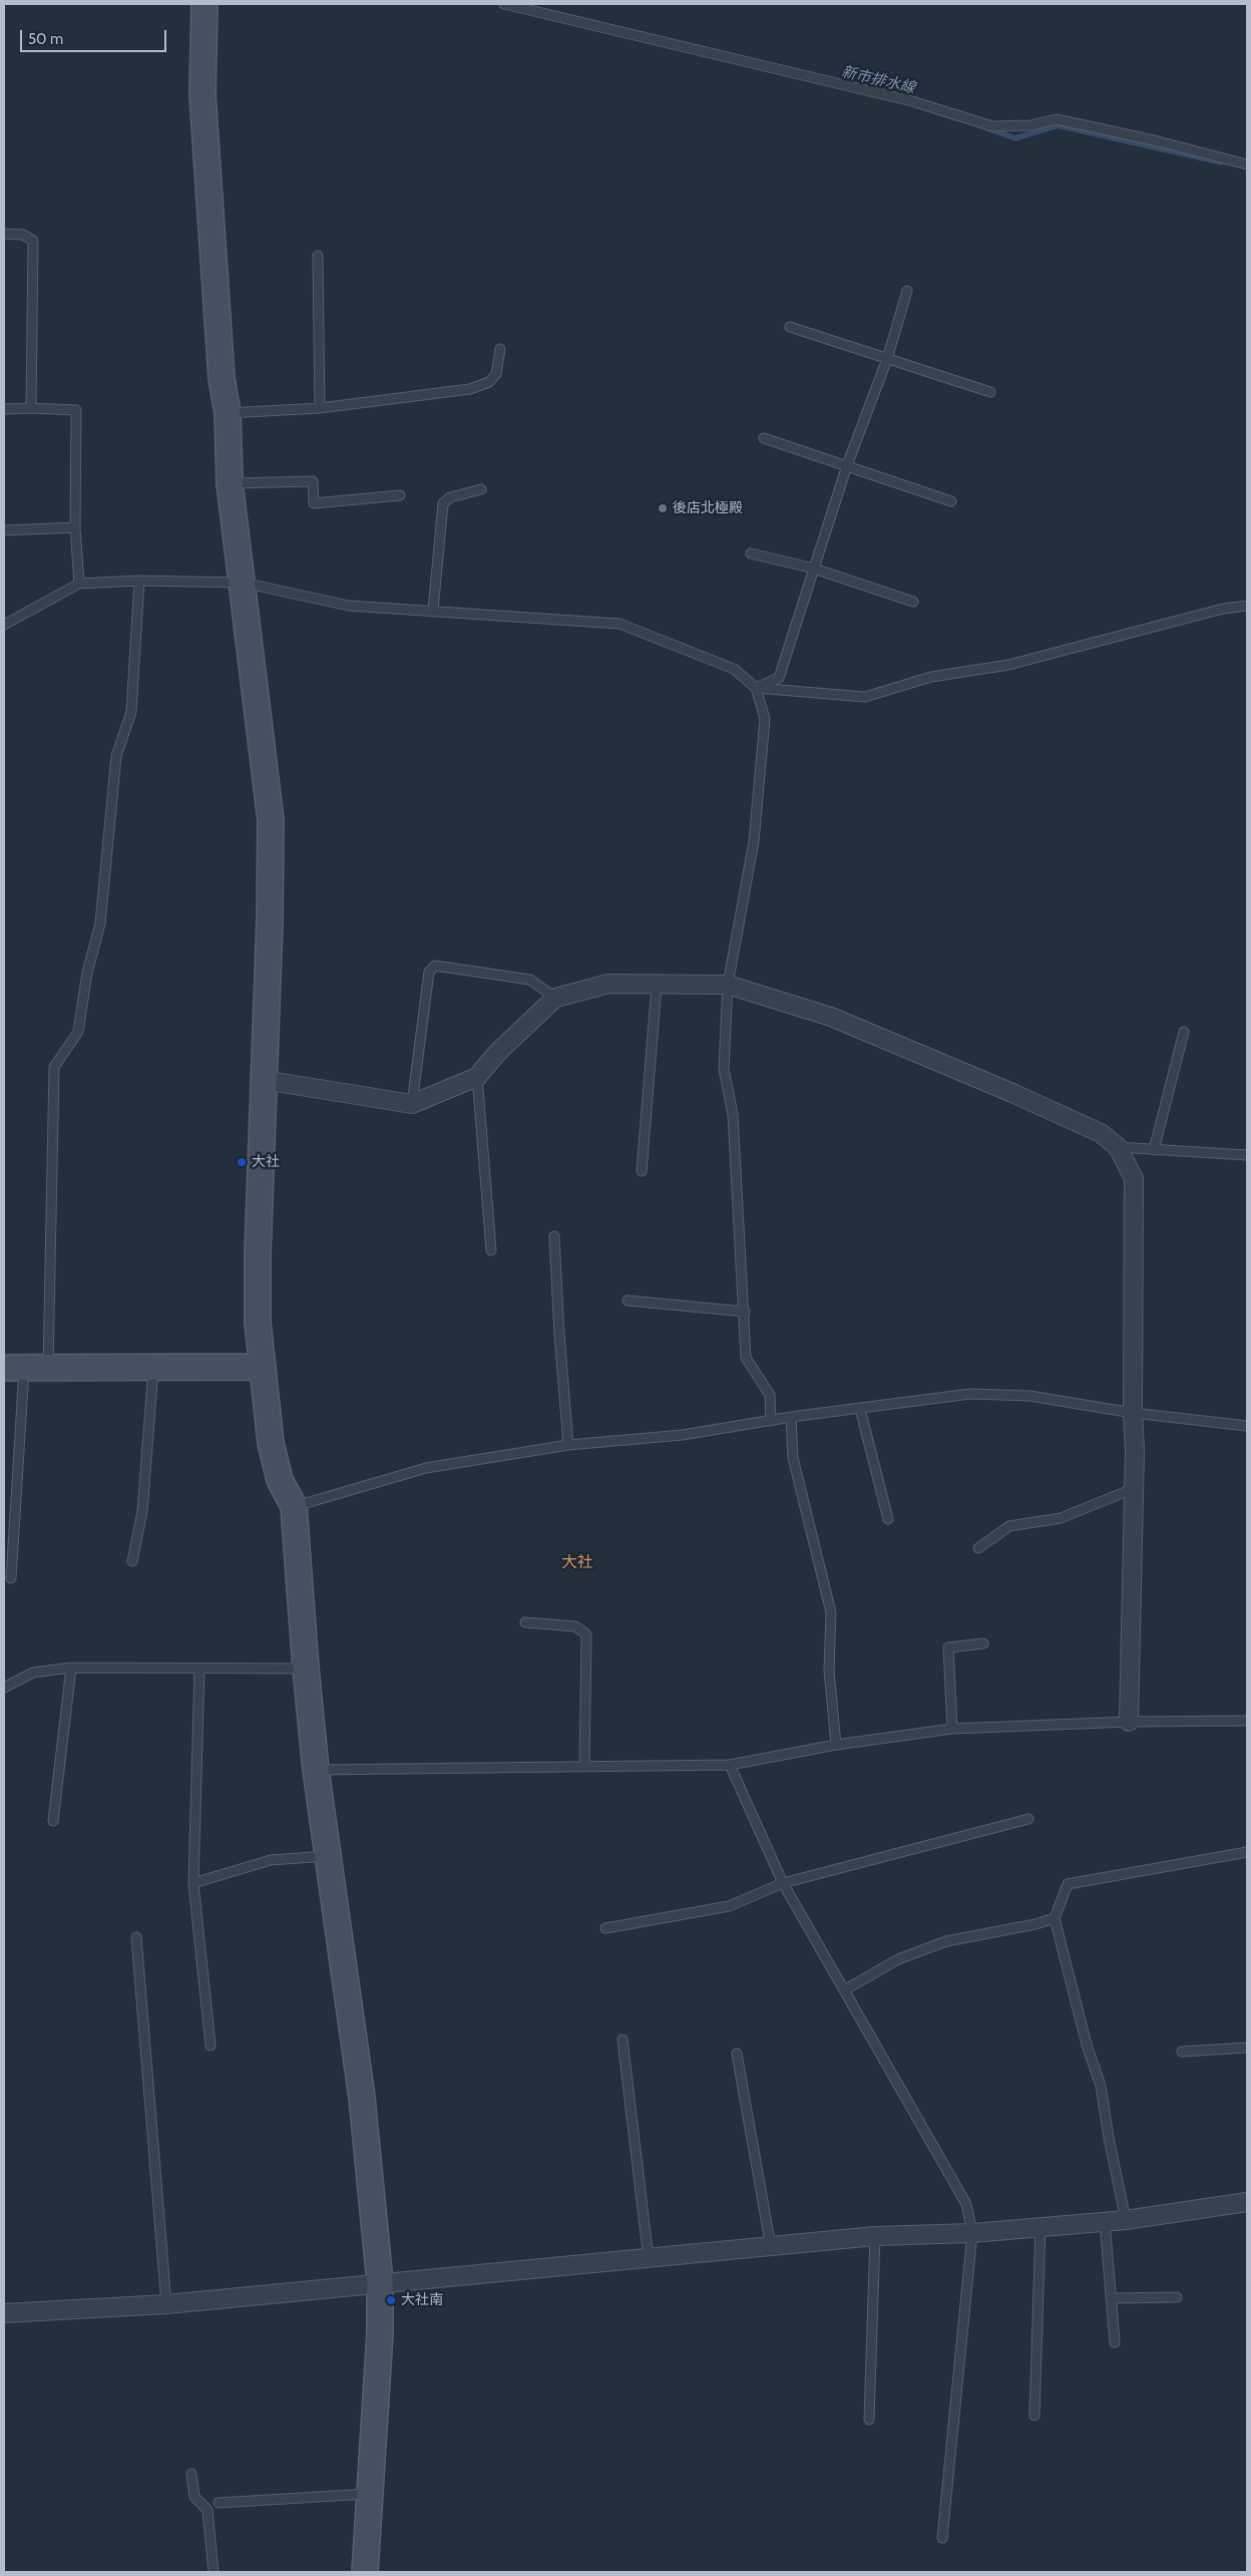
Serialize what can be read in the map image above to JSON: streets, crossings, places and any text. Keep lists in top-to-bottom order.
{
  "districts": ["大社"],
  "water": ["新市排水線"],
  "places": ["後店北極殿", "大社", "大社南"],
  "scale_bar": "50 m"
}
